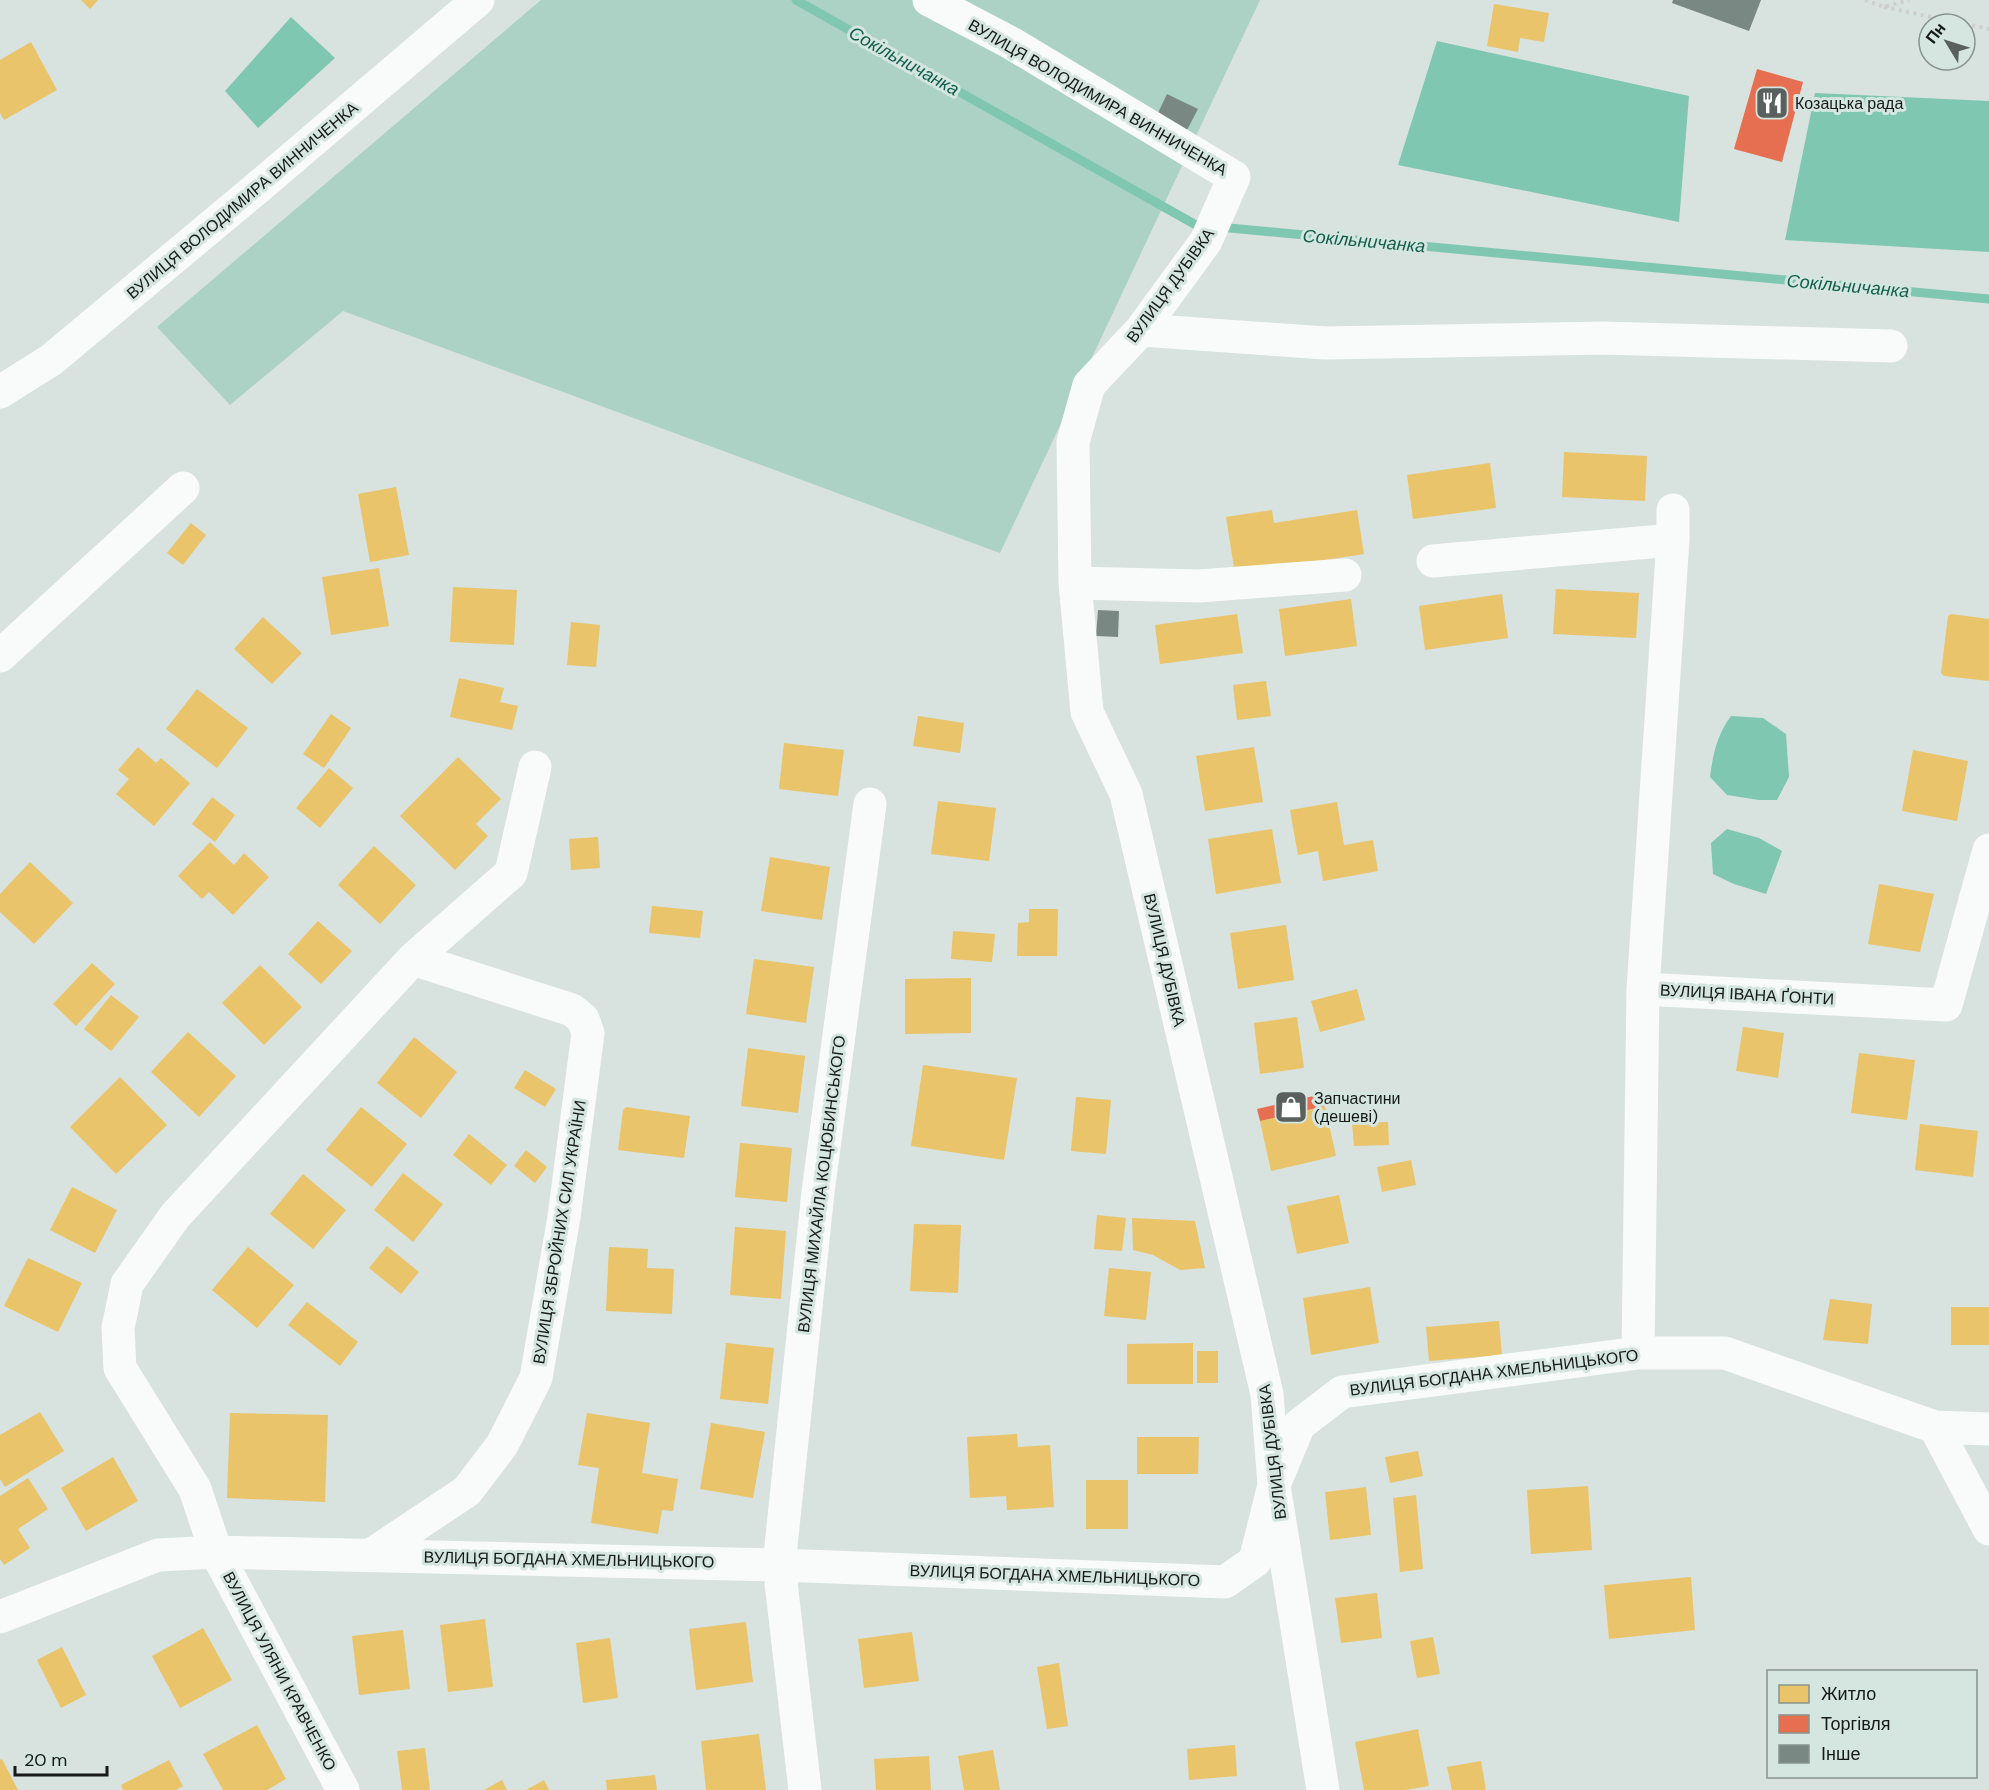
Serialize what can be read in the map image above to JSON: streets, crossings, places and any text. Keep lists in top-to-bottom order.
{
  "streets": {
    "street": [
      "ВУЛИЦЯ ВОЛОДИМИРА ВИННИЧЕНКА",
      "ВУЛИЦЯ ДУБІВКА",
      "ВУЛИЦЯ ІВАНА ҐОНТИ",
      "ВУЛИЦЯ МИХАЙЛА КОЦЮБИНСЬКОГО",
      "ВУЛИЦЯ ЗБРОЙНИХ СИЛ УКРАЇНИ",
      "ВУЛИЦЯ БОГДАНА ХМЕЛЬНИЦЬКОГО",
      "ВУЛИЦЯ УЛЯНИ КРАВЧЕНКО"
    ]
  },
  "crossings": [
    ["ВУЛИЦЯ ВОЛОДИМИРА ВИННИЧЕНКА", "ВУЛИЦЯ ДУБІВКА"],
    ["ВУЛИЦЯ ДУБІВКА", "ВУЛИЦЯ БОГДАНА ХМЕЛЬНИЦЬКОГО"],
    ["ВУЛИЦЯ ІВАНА ҐОНТИ", "ВУЛИЦЯ БОГДАНА ХМЕЛЬНИЦЬКОГО"],
    ["ВУЛИЦЯ МИХАЙЛА КОЦЮБИНСЬКОГО", "ВУЛИЦЯ БОГДАНА ХМЕЛЬНИЦЬКОГО"],
    ["ВУЛИЦЯ ЗБРОЙНИХ СИЛ УКРАЇНИ", "ВУЛИЦЯ БОГДАНА ХМЕЛЬНИЦЬКОГО"],
    ["ВУЛИЦЯ БОГДАНА ХМЕЛЬНИЦЬКОГО", "ВУЛИЦЯ УЛЯНИ КРАВЧЕНКО"]
  ],
  "water": ["Сокільничанка"],
  "places": {
    "restaurant": ["Козацька рада"],
    "shop": ["Запчастини (дешеві)"]
  },
  "legend": ["Житло", "Торгівля", "Інше"],
  "scale_bar": "20 m",
  "north": "top left"
}
